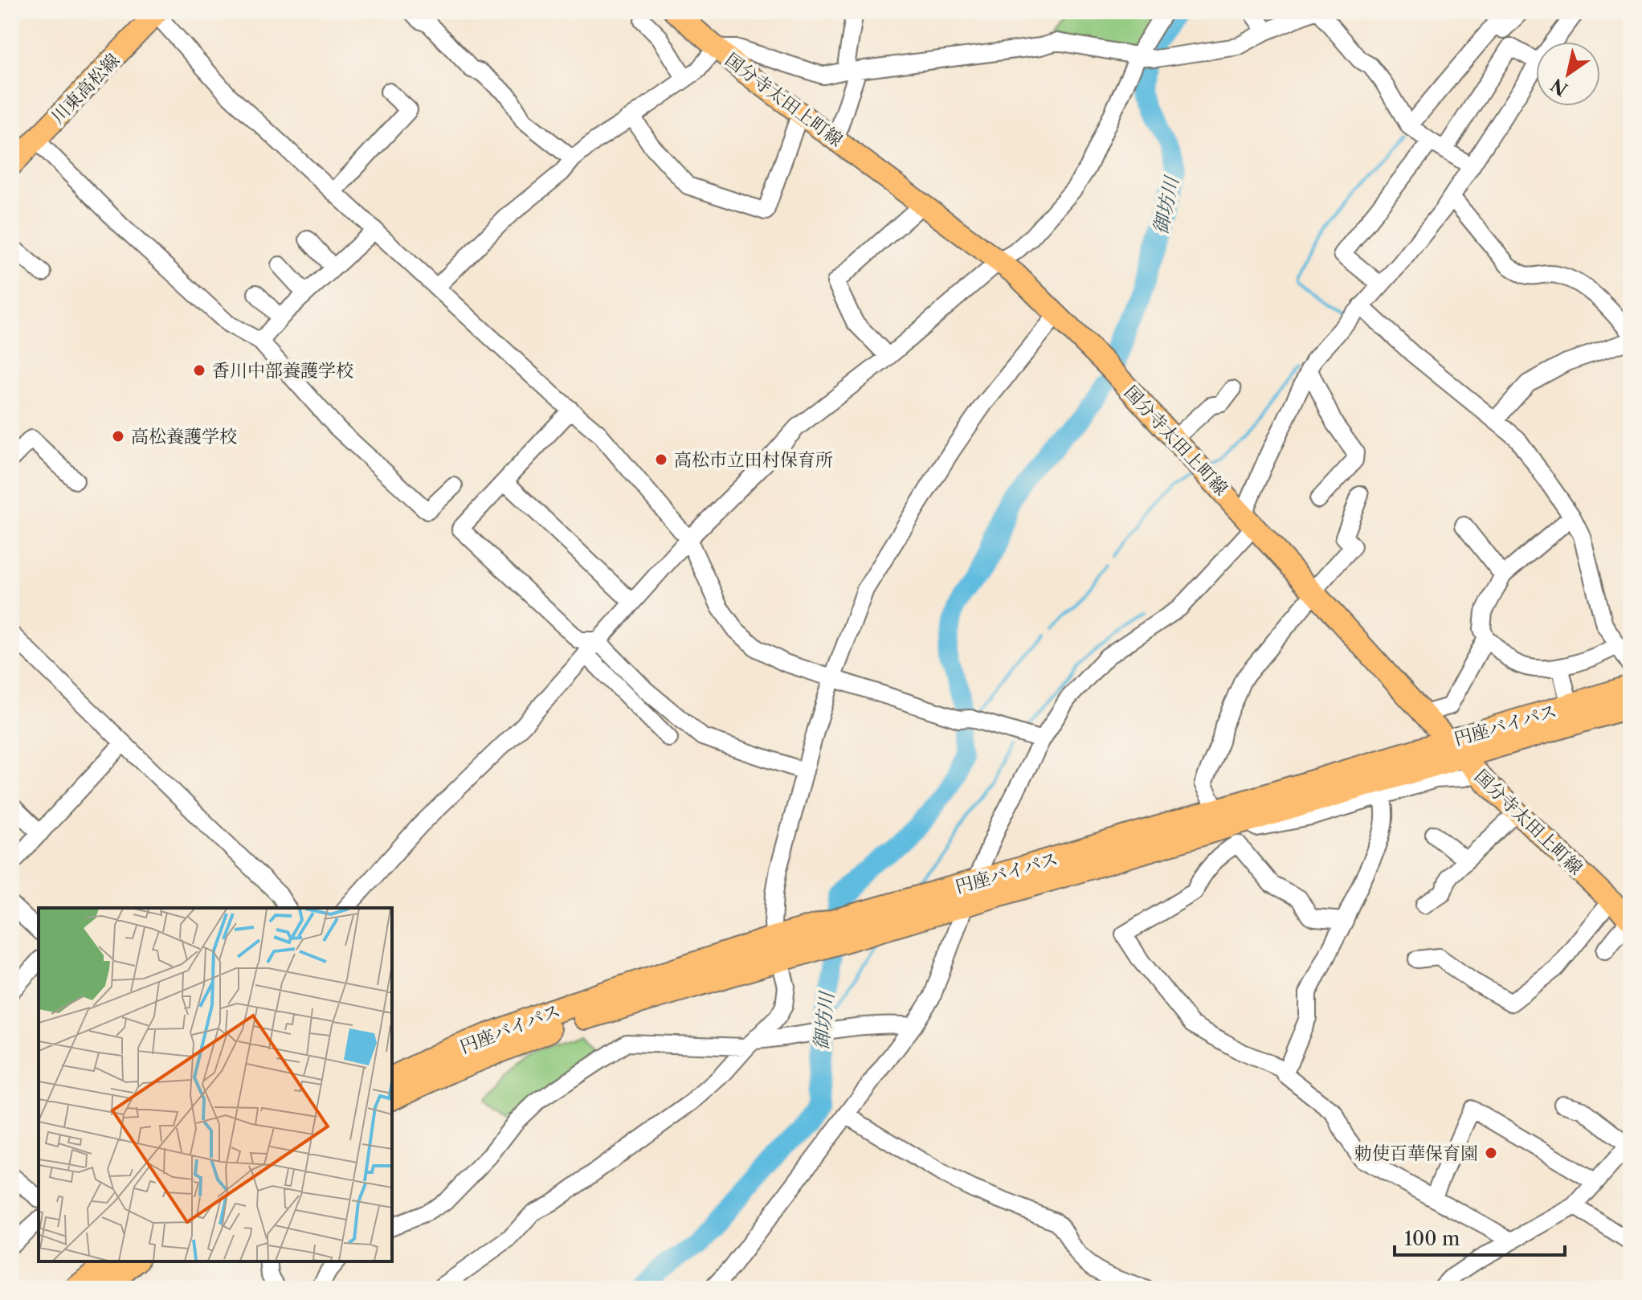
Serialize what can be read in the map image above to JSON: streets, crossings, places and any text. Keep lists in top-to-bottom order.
{
  "streets": {
    "highway": ["円座バイパス"],
    "main road": ["川東高松線", "国分寺太田上町線"]
  },
  "crossings": [
    ["国分寺太田上町線", "円座バイパス"]
  ],
  "water": ["御坊川"],
  "places": [
    "香川中部養護学校",
    "高松養護学校",
    "高松市立田村保育所",
    "勅使百華保育園"
  ],
  "scale_bar": "100 m",
  "north": "bottom left"
}
